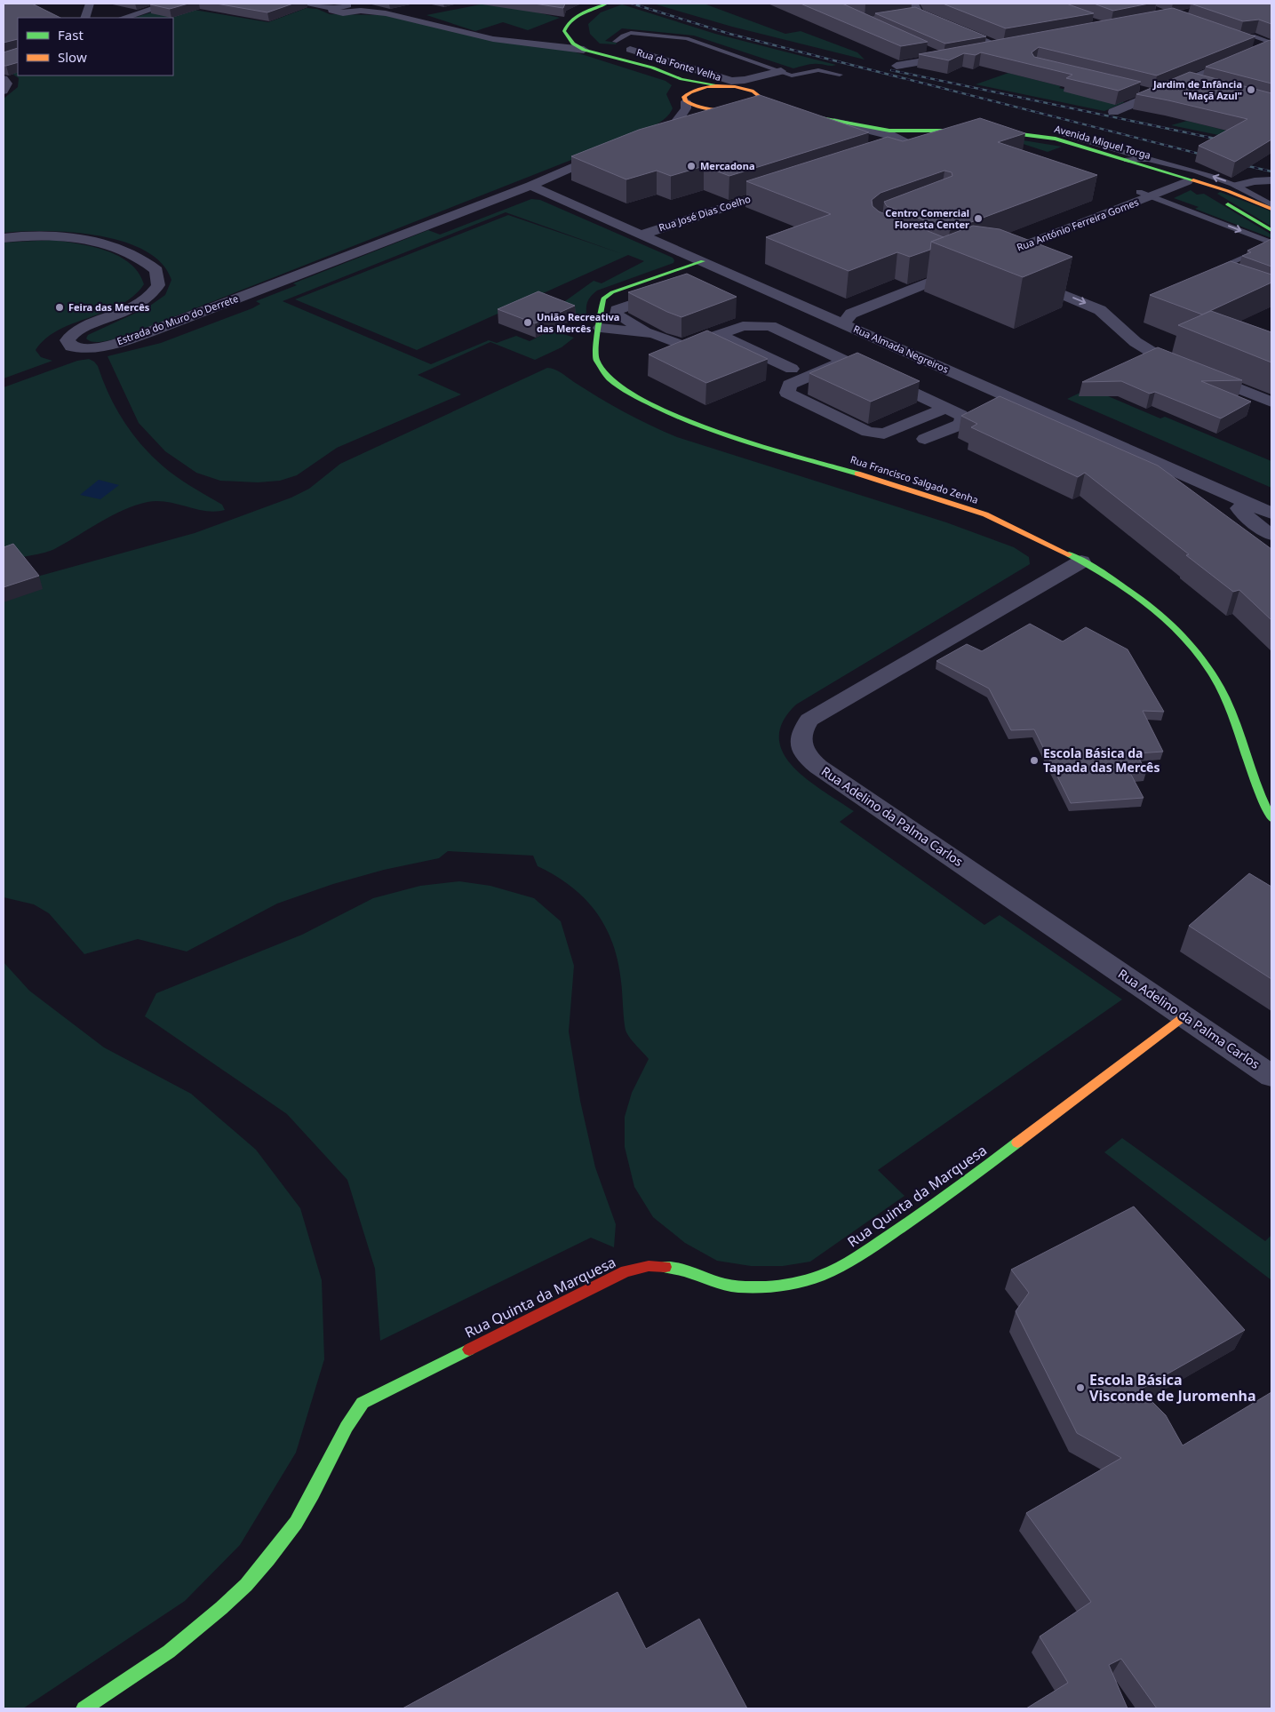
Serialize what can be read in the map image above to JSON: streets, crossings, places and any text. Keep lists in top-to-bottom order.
{
  "streets": {
    "street": [
      "Rua da Fonte Velha",
      "Avenida Miguel Torga",
      "Rua José Dias Coelho",
      "Rua António Ferreira Gomes",
      "Estrada do Muro do Derrete",
      "Rua Almada Negreiros",
      "Rua Francisco Salgado Zenha",
      "Rua Adelino da Palma Carlos",
      "Rua Quinta da Marquesa"
    ]
  },
  "crossings": [
    ["Avenida Miguel Torga", "Rua António Ferreira Gomes"],
    ["Rua José Dias Coelho", "Rua Almada Negreiros"],
    ["Estrada do Muro do Derrete", "Rua Almada Negreiros"],
    ["Rua Almada Negreiros", "Rua Francisco Salgado Zenha"],
    ["Rua Francisco Salgado Zenha", "Rua Adelino da Palma Carlos"],
    ["Rua Adelino da Palma Carlos", "Rua Quinta da Marquesa"]
  ],
  "places": [
    "Jardim de Infância \"Maçã Azul\"",
    "Mercadona",
    "Centro Comercial Floresta Center",
    "Feira das Mercês",
    "União Recreativa das Mercês",
    "Escola Básica da Tapada das Mercês",
    "Escola Básica Visconde de Juromenha"
  ],
  "legend": ["Fast", "Slow"]
}
